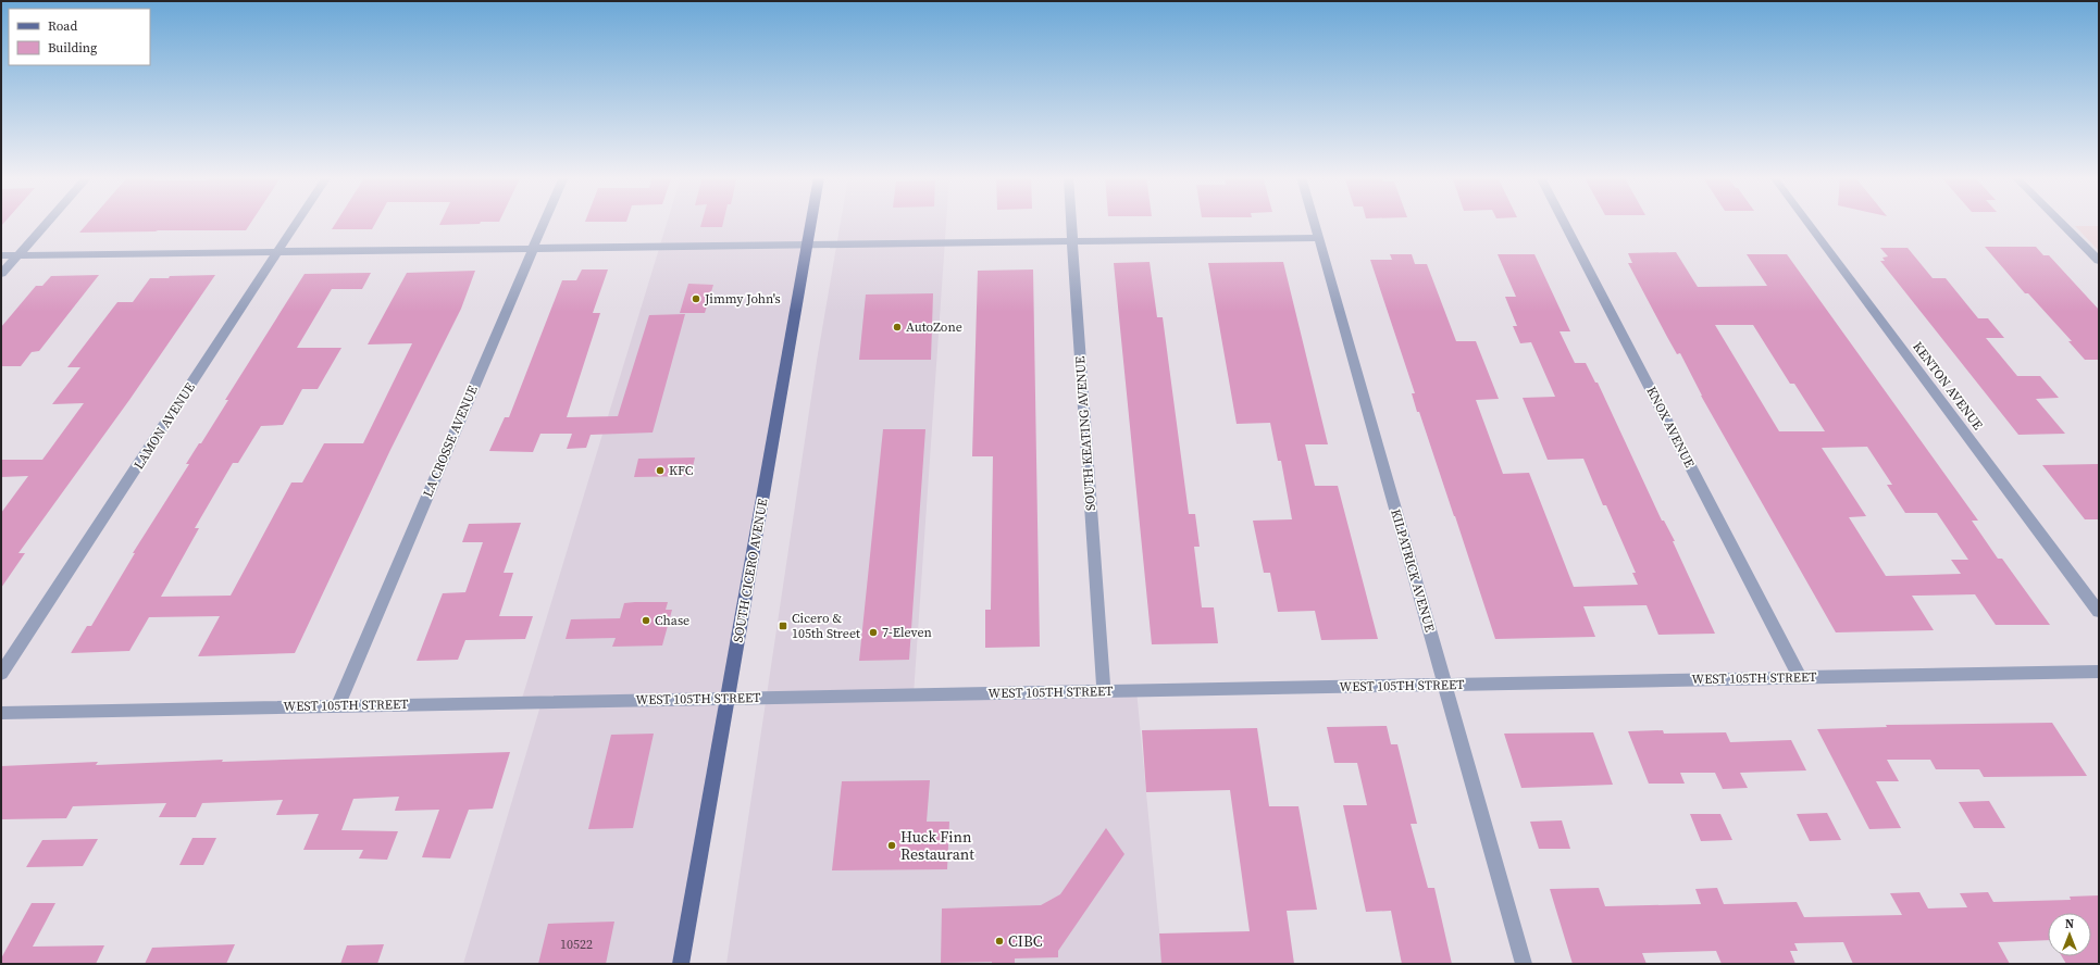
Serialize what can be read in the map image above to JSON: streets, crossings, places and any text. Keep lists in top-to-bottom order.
{
  "streets": {
    "main road": ["SOUTH CICERO AVENUE"],
    "street": [
      "KENTON AVENUE",
      "LAMON AVENUE",
      "KNOX AVENUE",
      "SOUTH KEATING AVENUE",
      "LA CROSSE AVENUE",
      "KILPATRICK AVENUE",
      "WEST 105TH STREET"
    ]
  },
  "crossings": [
    ["KNOX AVENUE", "WEST 105TH STREET"],
    ["SOUTH KEATING AVENUE", "WEST 105TH STREET"],
    ["LA CROSSE AVENUE", "WEST 105TH STREET"],
    ["SOUTH CICERO AVENUE", "WEST 105TH STREET"],
    ["KILPATRICK AVENUE", "WEST 105TH STREET"]
  ],
  "places": {
    "other": [
      "Jimmy John's",
      "AutoZone",
      "KFC",
      "Chase",
      "7-Eleven",
      "Huck Finn Restaurant",
      "CIBC"
    ],
    "transit": ["Cicero & 105th Street"]
  },
  "house_numbers": ["10522"],
  "legend": ["Road", "Building"],
  "north": "top"
}
